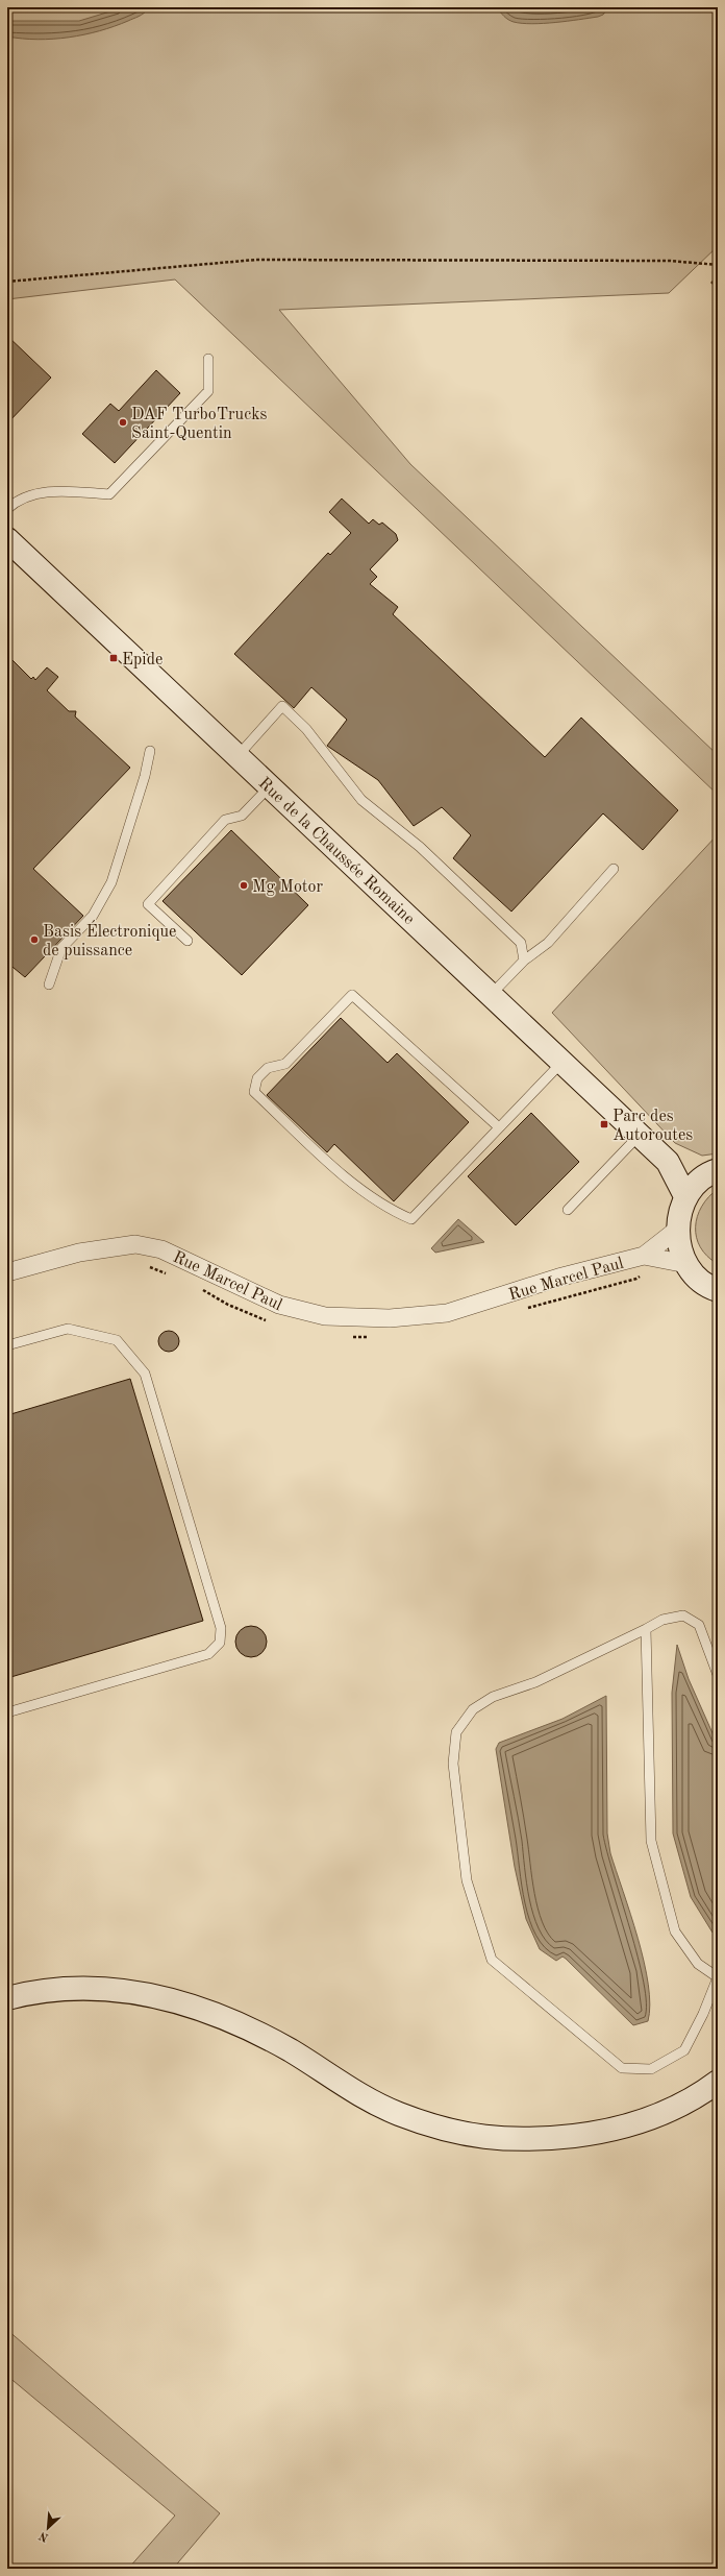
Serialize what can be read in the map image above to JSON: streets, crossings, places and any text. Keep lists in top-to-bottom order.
{
  "streets": {
    "street": ["Rue de la Chaussée Romaine", "Rue Marcel Paul"]
  },
  "places": {
    "other": ["DAF TurboTrucks Saint-Quentin", "Mg Motor", "Basis Électronique de puissance"],
    "transit": ["Epide", "Parc des Autoroutes"]
  },
  "north": "bottom left"
}
